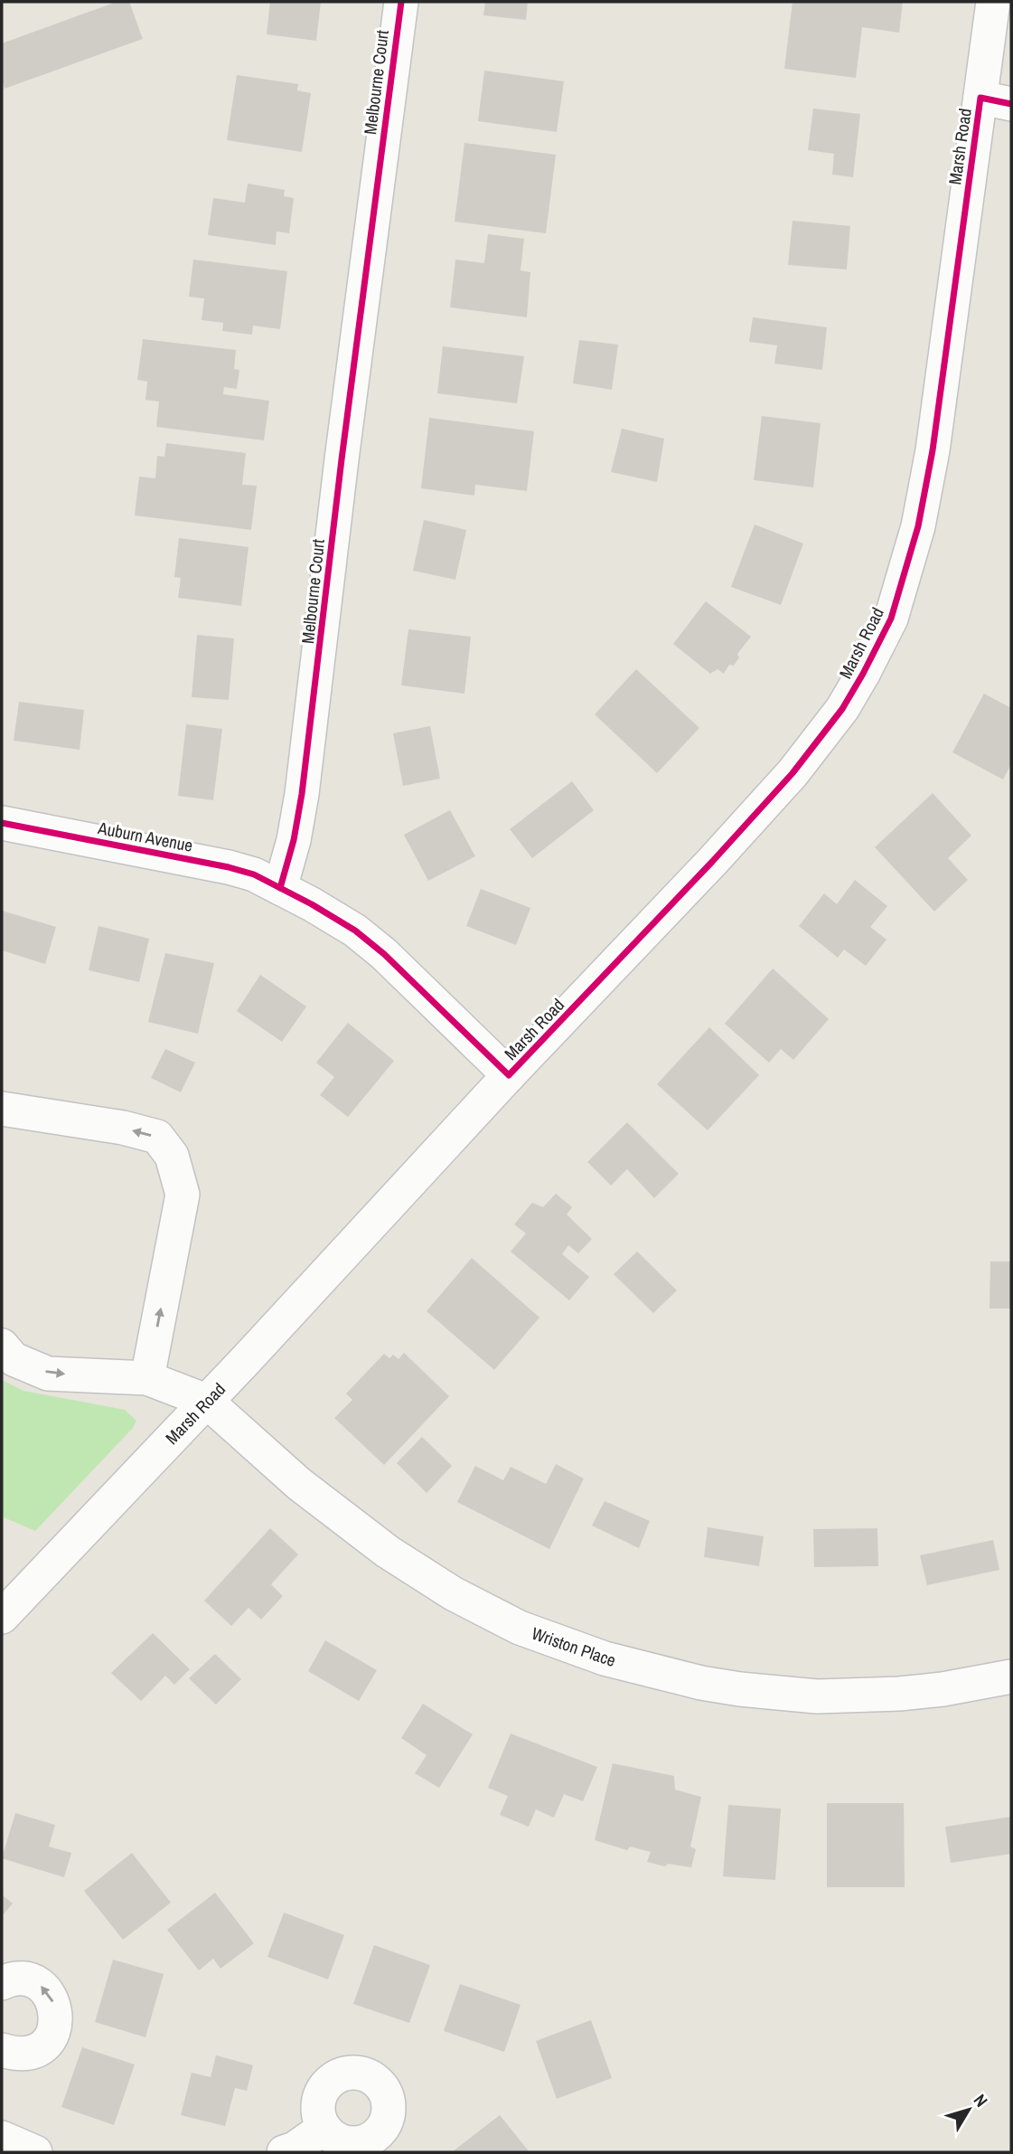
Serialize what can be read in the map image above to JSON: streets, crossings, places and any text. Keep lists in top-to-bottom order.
{
  "streets": {
    "street": [
      "Melbourne Court",
      "Marsh Road",
      "Auburn Avenue",
      "Wriston Place"
    ]
  },
  "crossings": [
    ["Melbourne Court", "Auburn Avenue"],
    ["Marsh Road", "Wriston Place"]
  ],
  "north": "top right"
}
